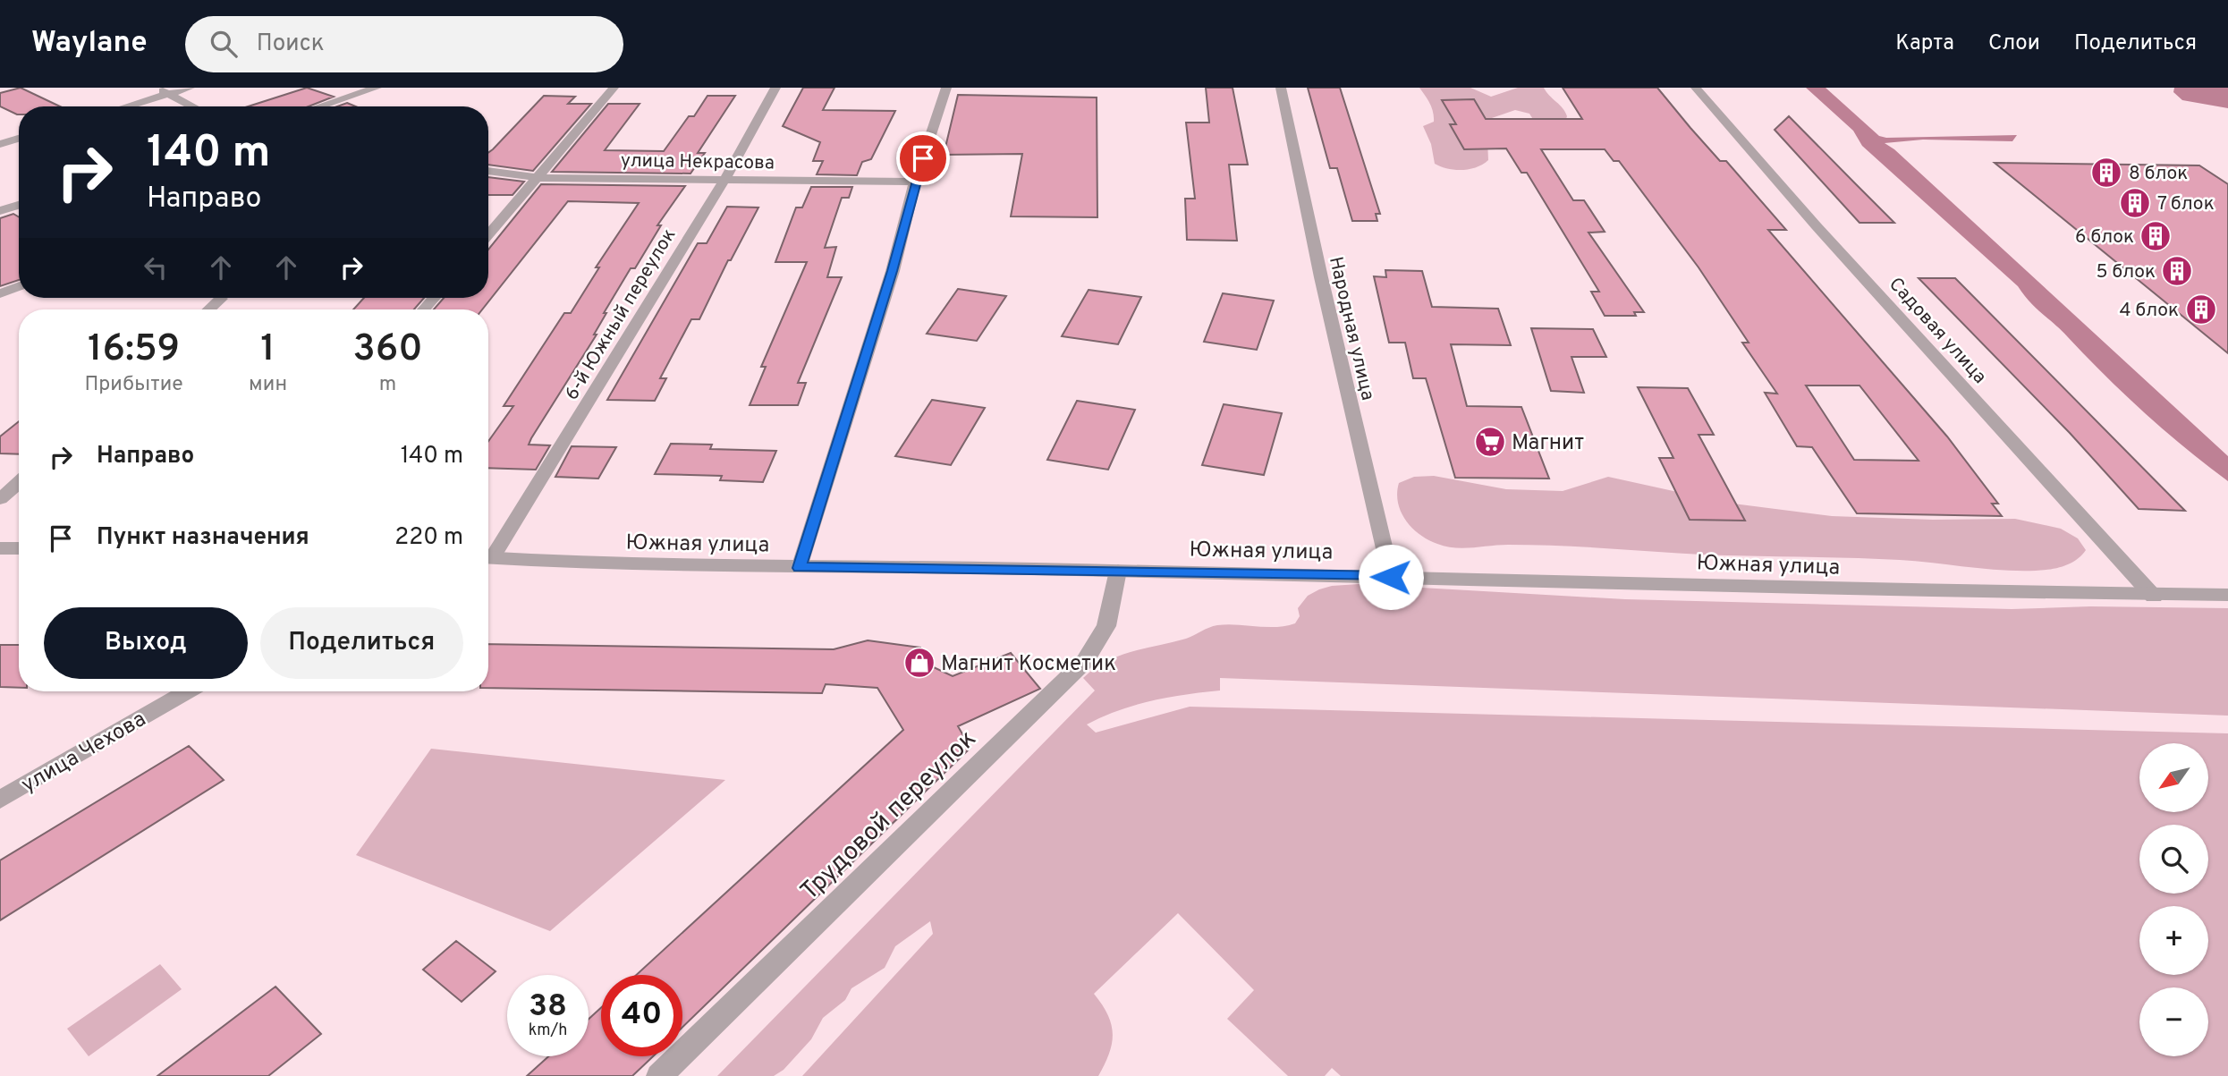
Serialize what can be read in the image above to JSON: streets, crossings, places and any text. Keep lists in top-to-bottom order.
{
  "streets": {
    "street": [
      "улица Некрасова",
      "6-й Южный переулок",
      "Народная улица",
      "Садовая улица",
      "Южная улица",
      "улица Чехова",
      "Трудовой переулок"
    ]
  },
  "crossings": [
    ["улица Некрасова", "6-й Южный переулок"],
    ["Народная улица", "Южная улица"],
    ["Садовая улица", "Южная улица"],
    ["Южная улица", "Трудовой переулок"]
  ],
  "places": {
    "building": [
      "8 блок",
      "7 блок",
      "6 блок",
      "5 блок",
      "4 блок"
    ],
    "supermarket": ["Магнит"],
    "shop": ["Магнит Косметик"]
  },
  "north": "bottom left",
  "page": {
    "header": "Waylane",
    "search": "Поиск",
    "nav": ["Карта", "Слои", "Поделиться"],
    "turn": ["140 m", "Направо"],
    "eta": [
      "16:59",
      "Прибытие",
      "1",
      "мин",
      "360",
      "m"
    ],
    "list": [
      {
        "name": "Направо",
        "value": "140 m"
      },
      {
        "name": "Пункт назначения",
        "value": "220 m"
      }
    ],
    "buttons": ["Выход", "Поделиться"],
    "map_buttons": ["+", "−"],
    "speed": "38 km/h",
    "limit": "40"
  }
}
